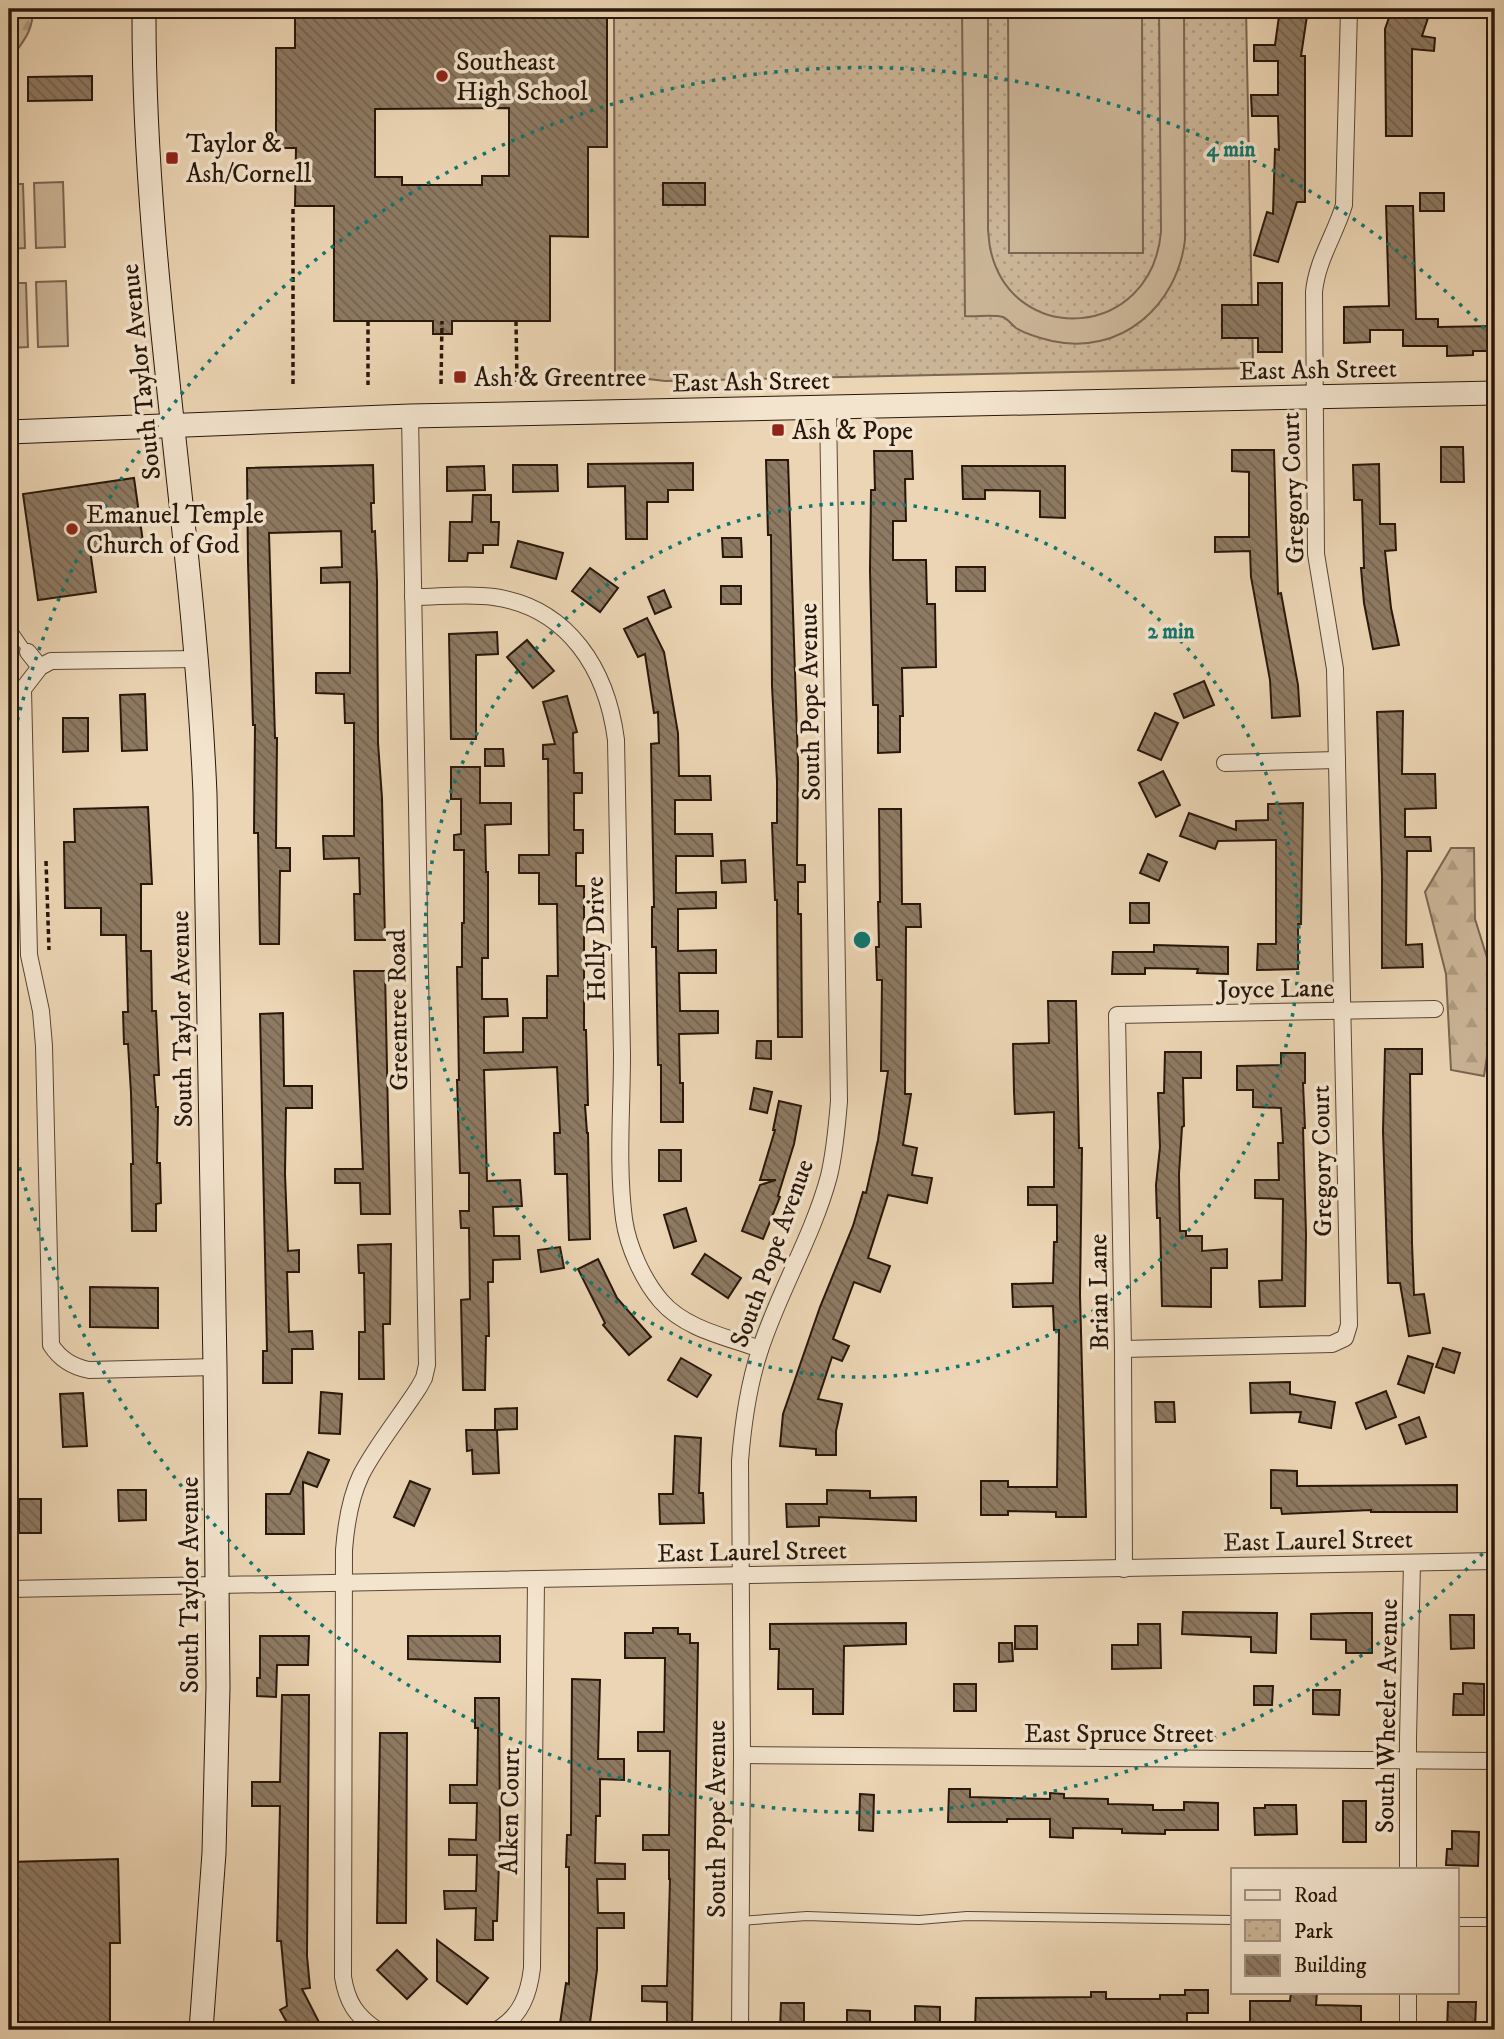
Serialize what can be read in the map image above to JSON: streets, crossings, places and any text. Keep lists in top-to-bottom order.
{
  "streets": {
    "street": [
      "East Ash Street",
      "South Taylor Avenue",
      "Gregory Court",
      "South Pope Avenue",
      "Holly Drive",
      "Joyce Lane",
      "Greentree Road",
      "Brian Lane",
      "East Laurel Street",
      "South Wheeler Avenue",
      "East Spruce Street",
      "Alken Court"
    ]
  },
  "crossings": [
    ["East Ash Street", "South Taylor Avenue"],
    ["East Ash Street", "Gregory Court"],
    ["East Ash Street", "South Pope Avenue"],
    ["East Ash Street", "Greentree Road"],
    ["South Taylor Avenue", "East Laurel Street"],
    ["Gregory Court", "Joyce Lane"],
    ["Gregory Court", "Brian Lane"],
    ["South Pope Avenue", "Holly Drive"],
    ["South Pope Avenue", "East Laurel Street"],
    ["South Pope Avenue", "East Spruce Street"],
    ["Holly Drive", "Greentree Road"],
    ["Joyce Lane", "Brian Lane"],
    ["Greentree Road", "East Laurel Street"],
    ["Brian Lane", "East Laurel Street"],
    ["East Laurel Street", "South Wheeler Avenue"],
    ["East Laurel Street", "Alken Court"],
    ["South Wheeler Avenue", "East Spruce Street"]
  ],
  "places": {
    "other": ["Southeast High School", "Emanuel Temple Church of God"],
    "transit": ["Taylor & Ash/Cornell", "Ash & Greentree", "Ash & Pope"]
  },
  "legend": ["Road", "Park", "Building"],
  "rings": ["4 min", "2 min"]
}
